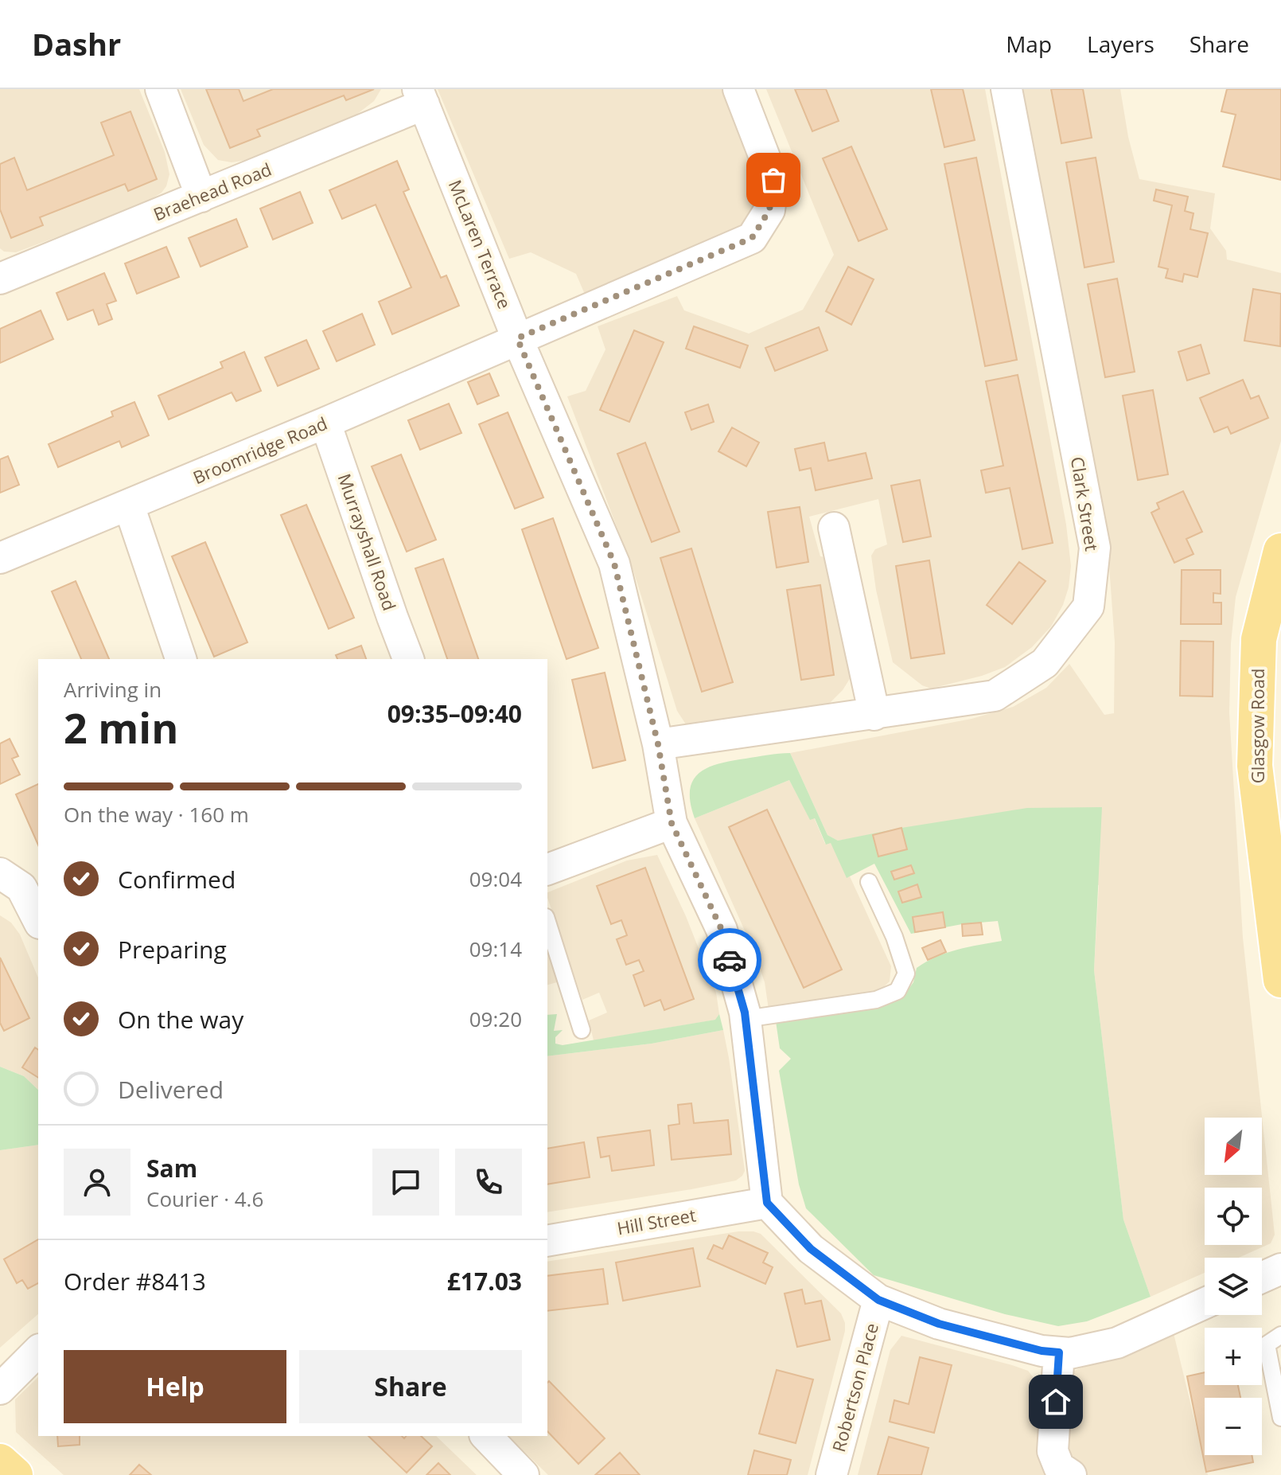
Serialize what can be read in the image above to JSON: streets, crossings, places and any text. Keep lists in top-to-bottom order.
{
  "streets": {
    "main road": ["Glasgow Road"],
    "street": [
      "Braehead Road",
      "McLaren Terrace",
      "Broomridge Road",
      "Clark Street",
      "Murrayshall Road",
      "Hill Street",
      "Robertson Place"
    ]
  },
  "crossings": [
    ["Braehead Road", "McLaren Terrace"],
    ["McLaren Terrace", "Broomridge Road"],
    ["McLaren Terrace", "Clark Street"],
    ["McLaren Terrace", "Hill Street"],
    ["Broomridge Road", "Murrayshall Road"]
  ],
  "north": "bottom left",
  "page": {
    "header": "Dashr",
    "nav": ["Map", "Layers", "Share"],
    "heading": ["2 min", "Arriving in", "09:35–09:40"],
    "panel": [
      "Sam",
      "Courier · 4.6",
      "Order #8413",
      "£17.03"
    ],
    "bar": "On the way · 160 m",
    "list": [
      ["Confirmed", "09:04"],
      ["Preparing", "09:14"],
      ["On the way", "09:20"],
      "Delivered"
    ],
    "map_buttons": ["+", "−"],
    "buttons": ["Help", "Share"]
  }
}
